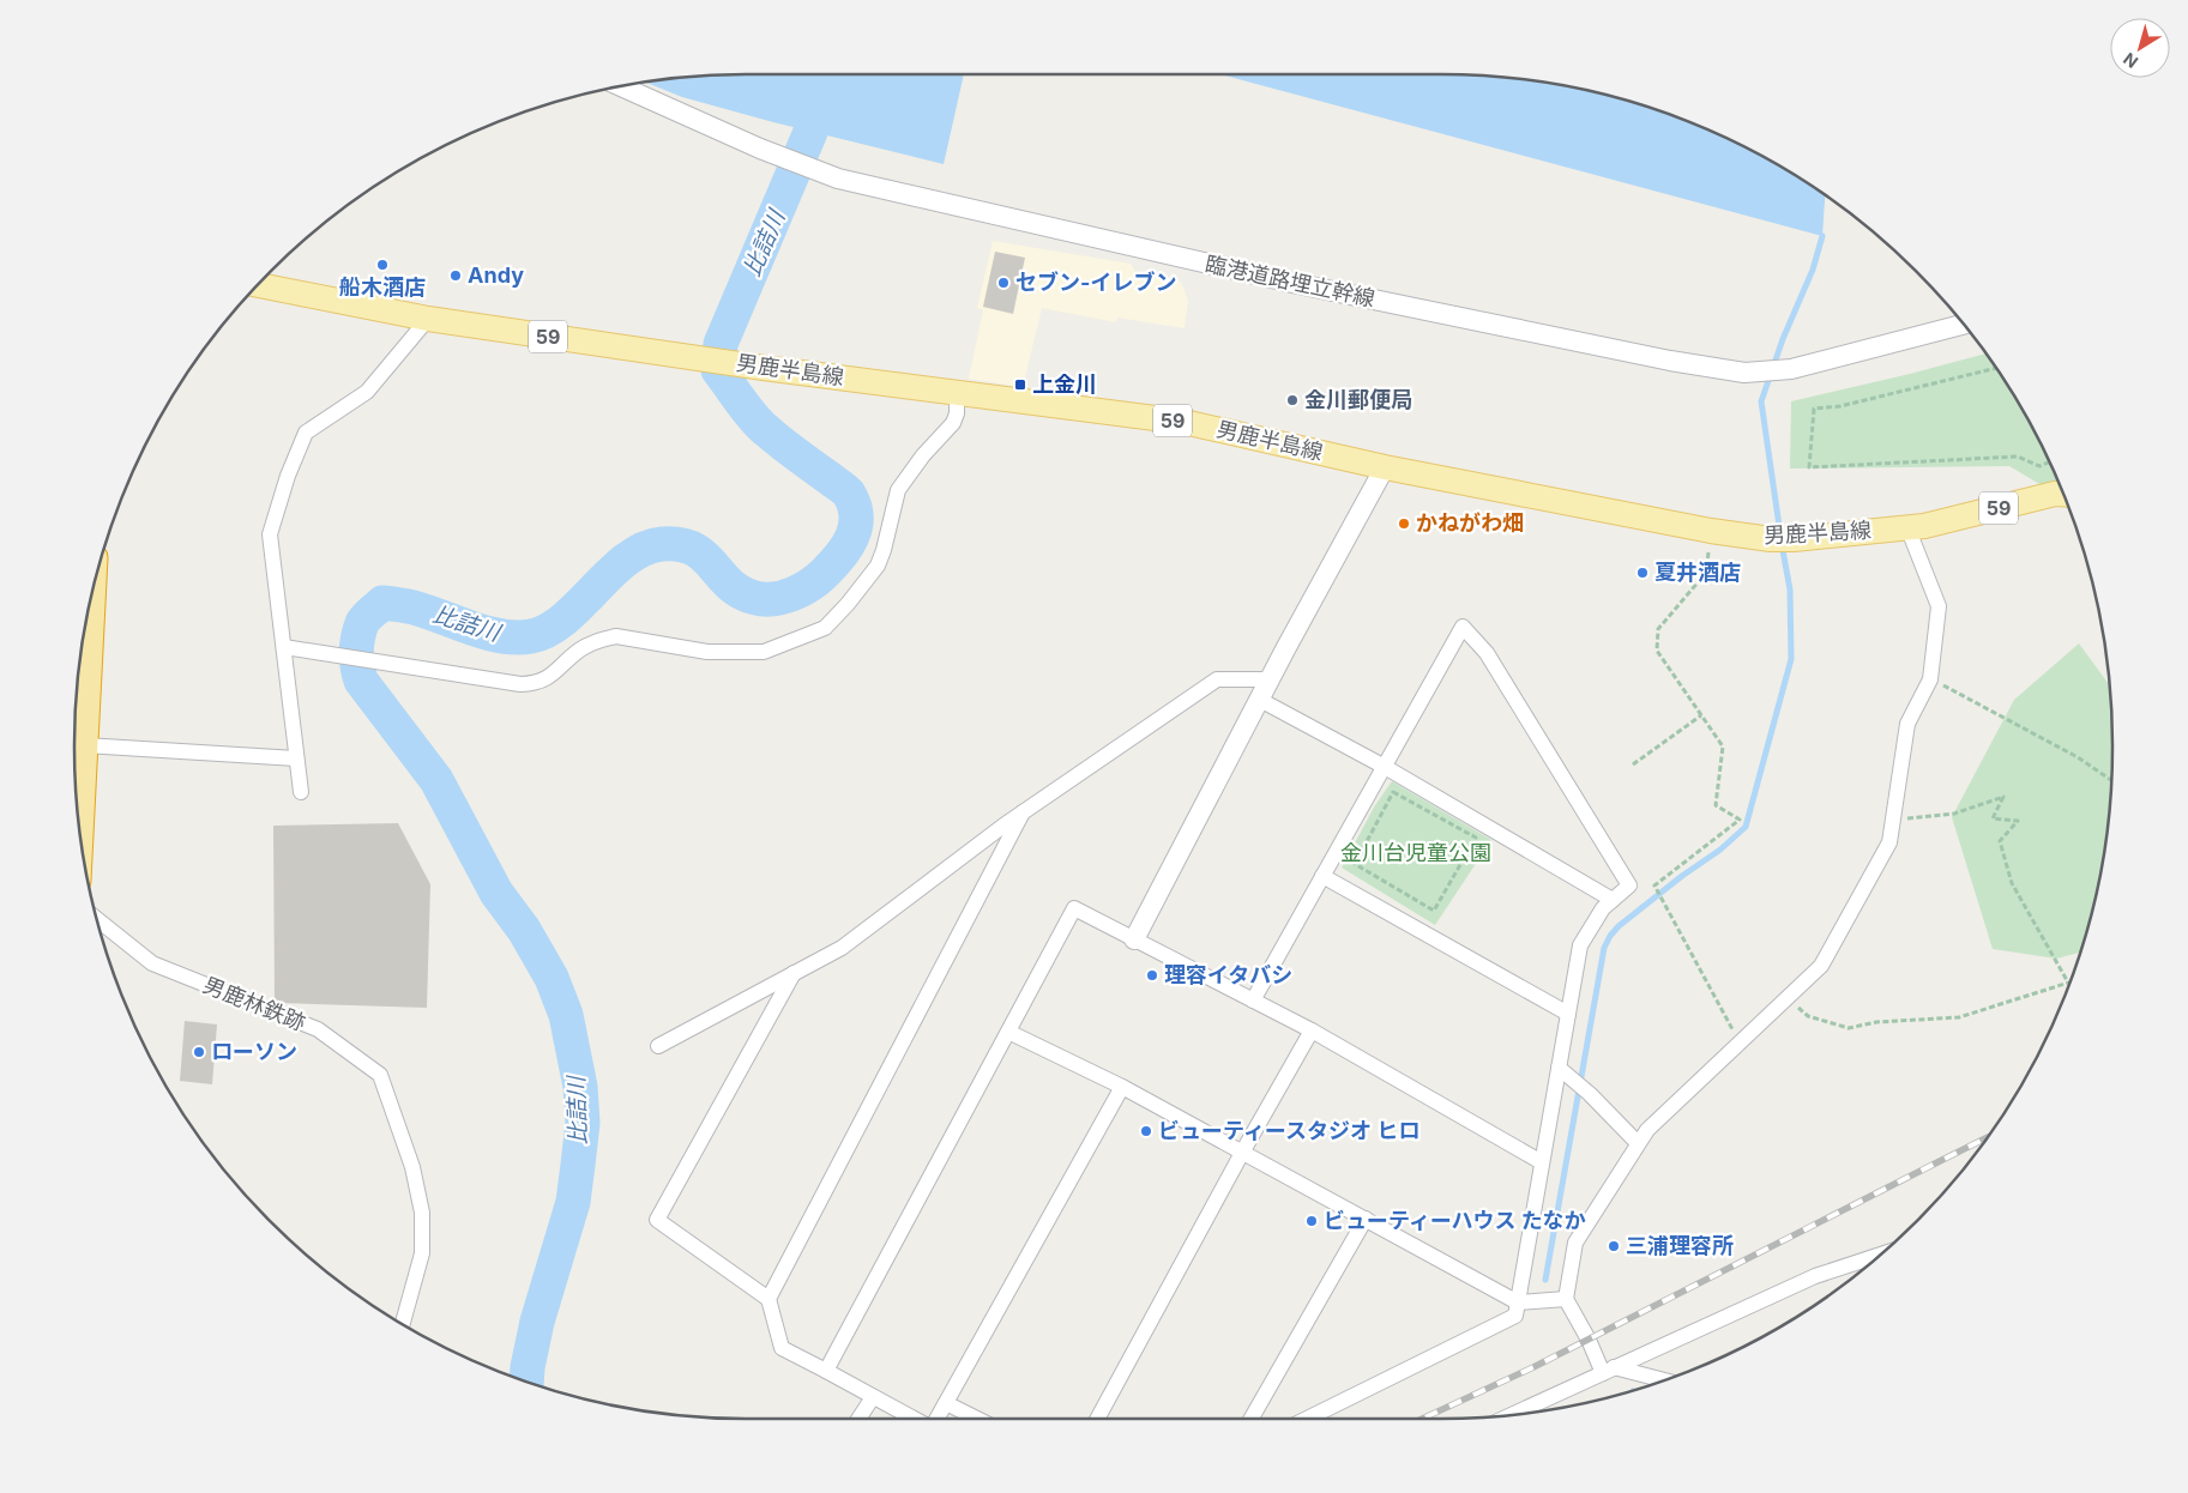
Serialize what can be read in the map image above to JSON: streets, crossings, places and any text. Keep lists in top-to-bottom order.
{
  "streets": {
    "main road": ["59", "男鹿半島線"],
    "street": ["臨港道路埋立幹線", "男鹿林鉄跡"]
  },
  "water": ["比詰川"],
  "parks": ["金川台児童公園"],
  "places": {
    "other": [
      "船木酒店",
      "Andy",
      "セブン-イレブン",
      "金川郵便局",
      "かねがわ畑",
      "夏井酒店",
      "理容イタバシ",
      "ローソン",
      "ビューティースタジオ ヒロ",
      "ビューティーハウス たなか",
      "三浦理容所"
    ],
    "transit": ["上金川"]
  },
  "north": "bottom left"
}
